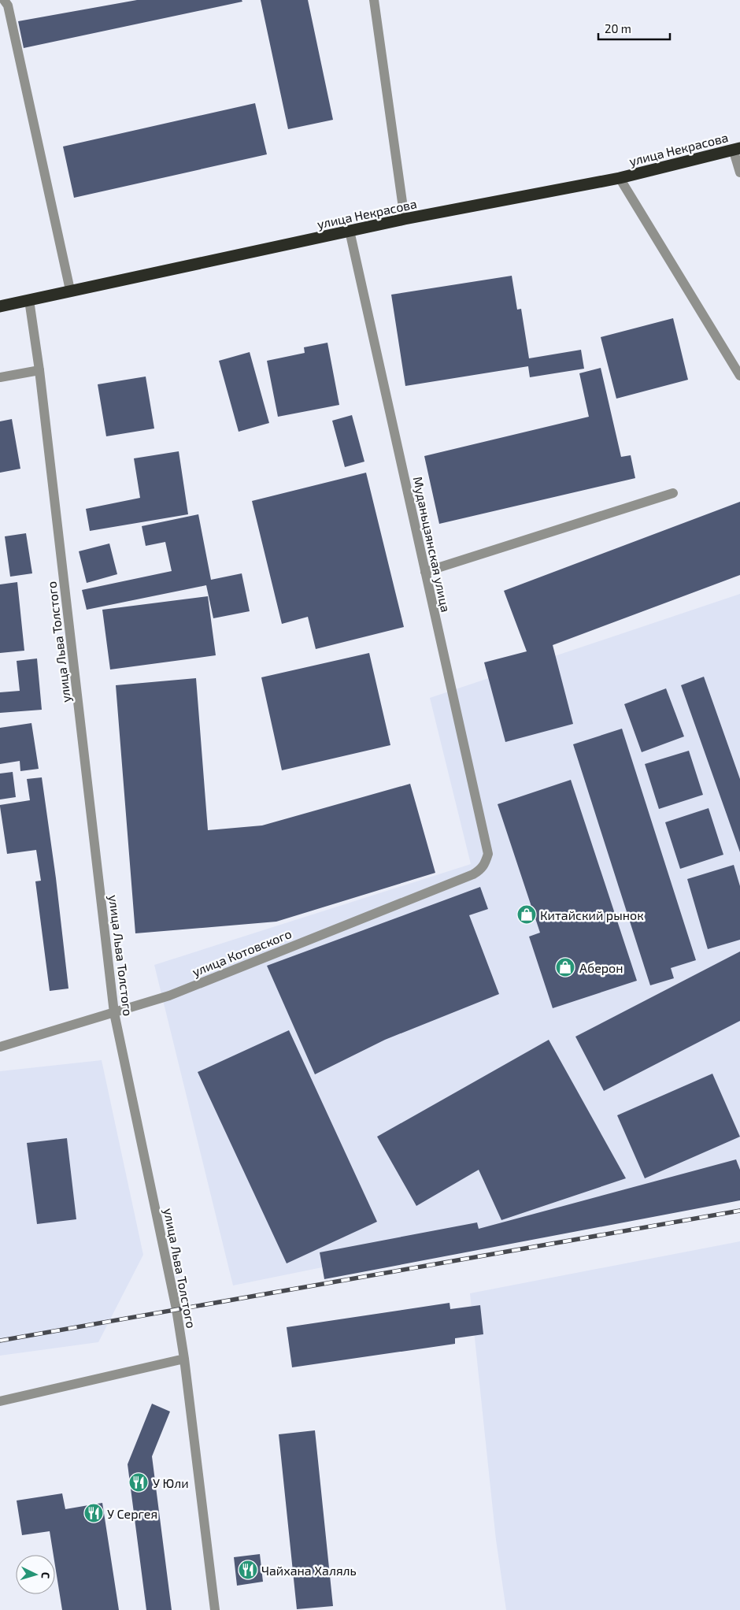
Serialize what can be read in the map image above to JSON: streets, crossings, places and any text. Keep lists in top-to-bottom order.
{
  "streets": {
    "highway": ["улица Некрасова"],
    "street": ["Муданьцзянская улица", "улица Льва Толстого", "улица Котовского"]
  },
  "crossings": [
    ["улица Некрасова", "Муданьцзянская улица"],
    ["улица Некрасова", "улица Льва Толстого"],
    ["Муданьцзянская улица", "улица Котовского"],
    ["улица Льва Толстого", "улица Котовского"]
  ],
  "places": {
    "shop": ["Китайский рынок", "Аберон"],
    "restaurant": ["У Юли", "У Сергея", "Чайхана Халяль"]
  },
  "scale_bar": "20 m",
  "north": "right"
}
